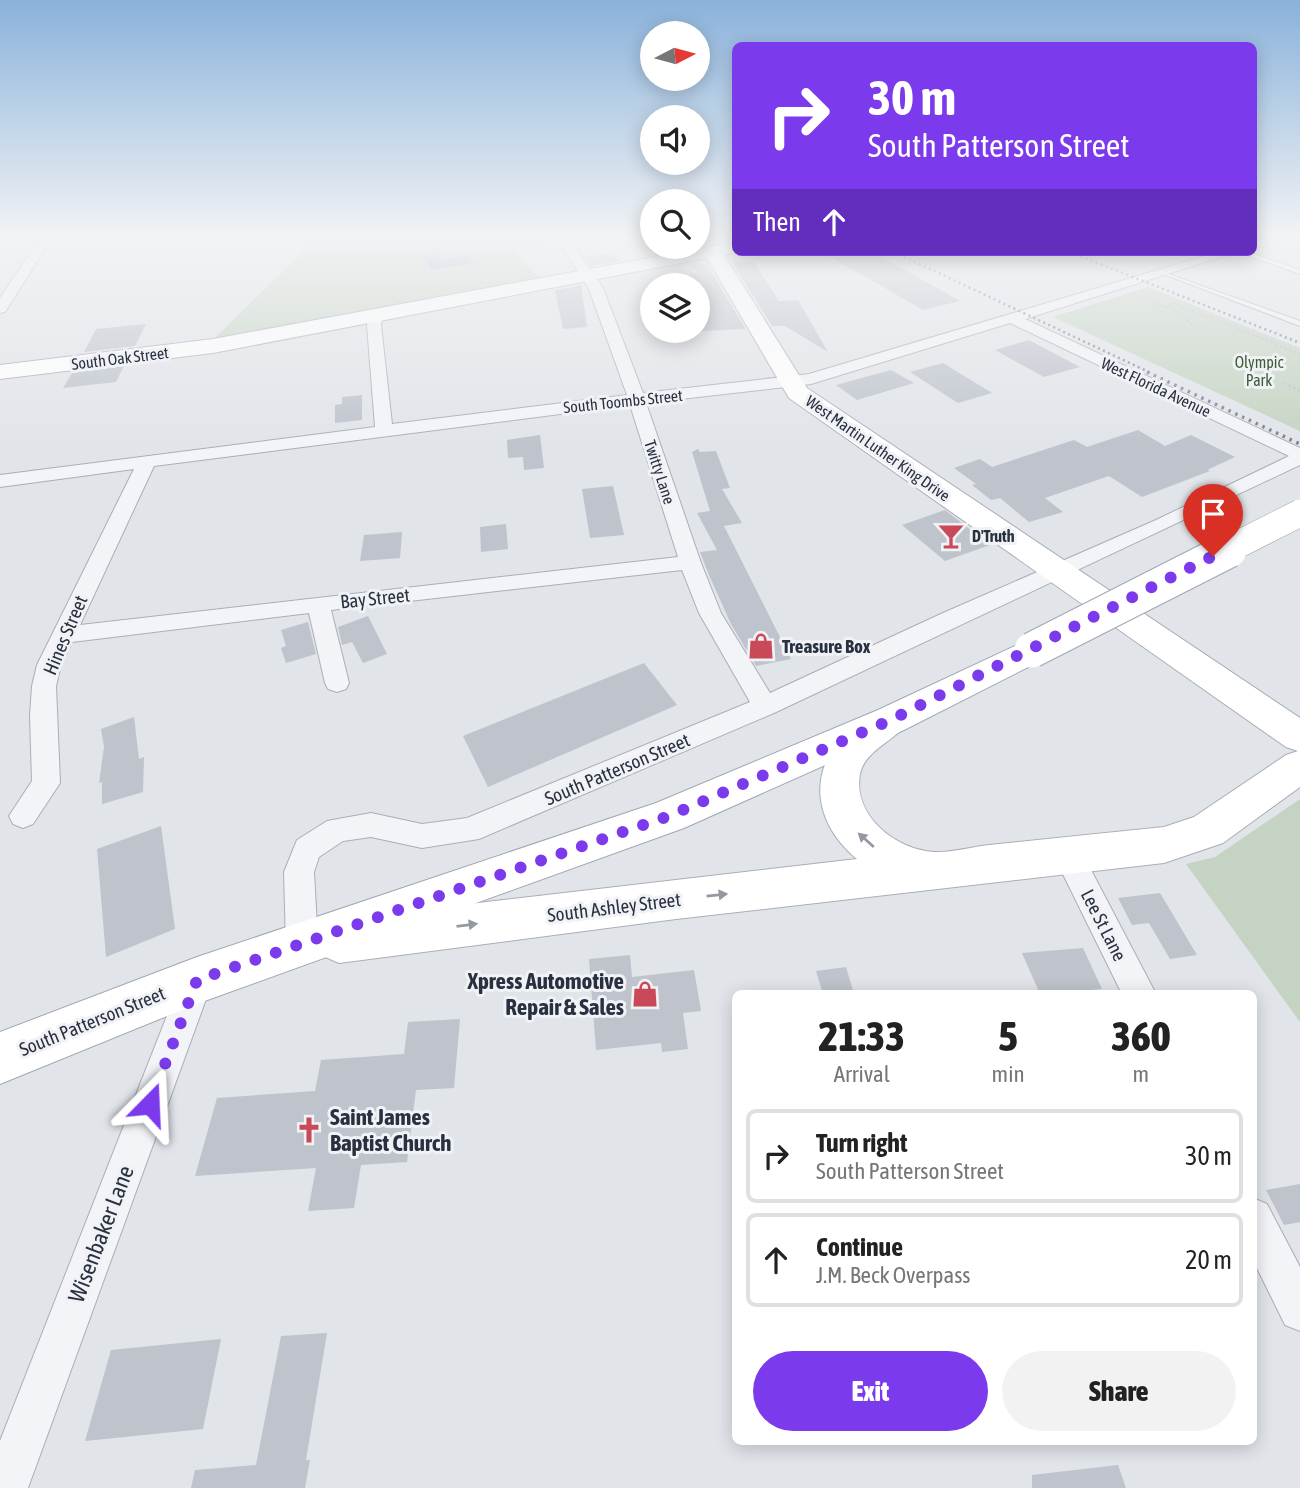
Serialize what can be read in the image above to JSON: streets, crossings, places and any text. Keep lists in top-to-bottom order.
{
  "streets": {
    "main road": [
      "South Oak Street",
      "West Martin Luther King Drive",
      "South Patterson Street",
      "South Ashley Street"
    ],
    "street": [
      "West Florida Avenue",
      "South Toombs Street",
      "Twitty Lane",
      "Bay Street",
      "Hines Street",
      "Lee St Lane",
      "Wisenbaker Lane"
    ]
  },
  "crossings": [
    ["West Florida Avenue", "South Toombs Street"],
    ["West Florida Avenue", "South Patterson Street"],
    ["South Toombs Street", "West Martin Luther King Drive"],
    ["South Toombs Street", "Twitty Lane"],
    ["South Toombs Street", "Hines Street"],
    ["West Martin Luther King Drive", "South Patterson Street"],
    ["Twitty Lane", "Bay Street"],
    ["Twitty Lane", "South Patterson Street"],
    ["Bay Street", "Hines Street"],
    ["South Patterson Street", "South Ashley Street"],
    ["South Patterson Street", "Wisenbaker Lane"],
    ["South Ashley Street", "Lee St Lane"]
  ],
  "parks": ["Olympic Park"],
  "places": {
    "bar": ["D'Truth"],
    "shop": ["Treasure Box", "Xpress Automotive Repair & Sales"],
    "church": ["Saint James Baptist Church"]
  },
  "north": "right",
  "page": {
    "turn": ["30 m", "South Patterson Street"],
    "then": "Then",
    "eta": [
      "21:33",
      "Arrival",
      "5",
      "min",
      "360",
      "m"
    ],
    "list": [
      {
        "name": "Turn right",
        "note": "South Patterson Street",
        "value": "30 m"
      },
      {
        "name": "Continue",
        "note": "J.M. Beck Overpass",
        "value": "20 m"
      }
    ],
    "buttons": ["Exit", "Share"]
  }
}
